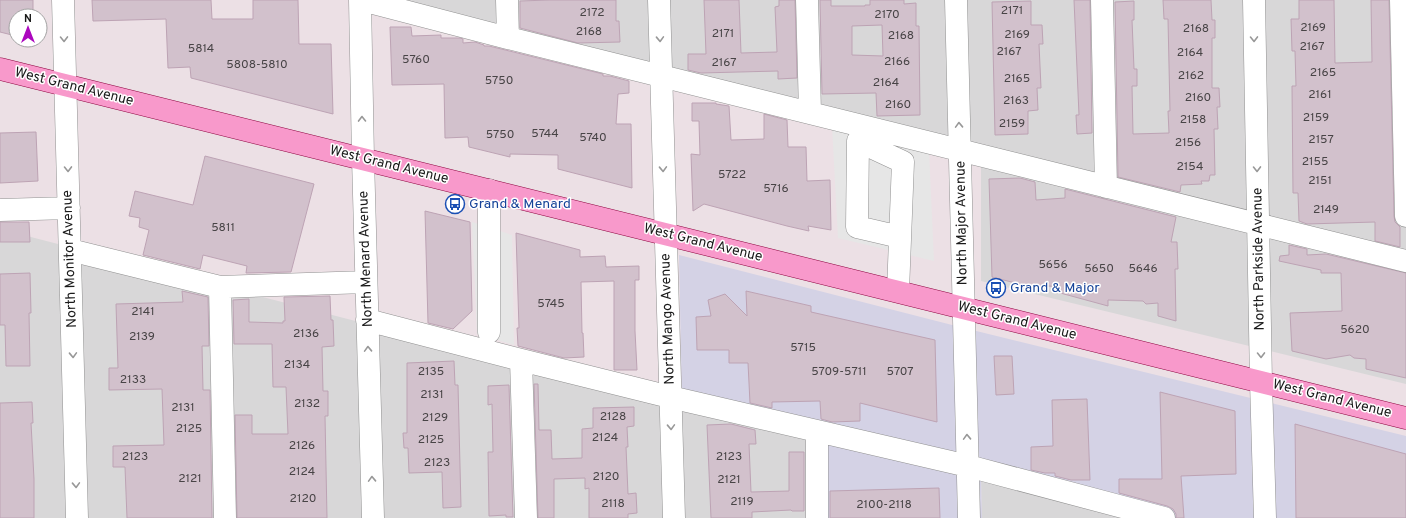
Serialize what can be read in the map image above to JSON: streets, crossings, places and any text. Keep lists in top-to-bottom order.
{
  "streets": {
    "main road": ["West Grand Avenue"],
    "street": [
      "North Major Avenue",
      "North Monitor Avenue",
      "North Menard Avenue",
      "North Parkside Avenue",
      "North Mango Avenue"
    ]
  },
  "crossings": [
    ["West Grand Avenue", "North Major Avenue"],
    ["West Grand Avenue", "North Monitor Avenue"],
    ["West Grand Avenue", "North Menard Avenue"],
    ["West Grand Avenue", "North Parkside Avenue"],
    ["West Grand Avenue", "North Mango Avenue"]
  ],
  "places": {
    "bus stop": ["Grand & Menard", "Grand & Major"]
  },
  "house_numbers": [
    "2171",
    "2172",
    "2170",
    "2169",
    "2168",
    "2168",
    "2171",
    "2169",
    "2168",
    "2167",
    "5814",
    "2167",
    "2164",
    "5760",
    "2166",
    "2167",
    "5808-5810",
    "2165",
    "2162",
    "2165",
    "5750",
    "2164",
    "2161",
    "2160",
    "2163",
    "2160",
    "2159",
    "2158",
    "2159",
    "5744",
    "5750",
    "5740",
    "2157",
    "2156",
    "2155",
    "2154",
    "5722",
    "2151",
    "5716",
    "2149",
    "5811",
    "5656",
    "5650",
    "5646",
    "5745",
    "2141",
    "5620",
    "2136",
    "2139",
    "5715",
    "2134",
    "2135",
    "5709-5711",
    "5707",
    "2133",
    "2131",
    "2132",
    "2131",
    "2128",
    "2129",
    "2125",
    "2124",
    "2125",
    "2126",
    "2123",
    "2123",
    "2123",
    "2124",
    "2120",
    "2121",
    "2121",
    "2120",
    "2119",
    "2118",
    "2100-2118"
  ],
  "north": "top"
}
